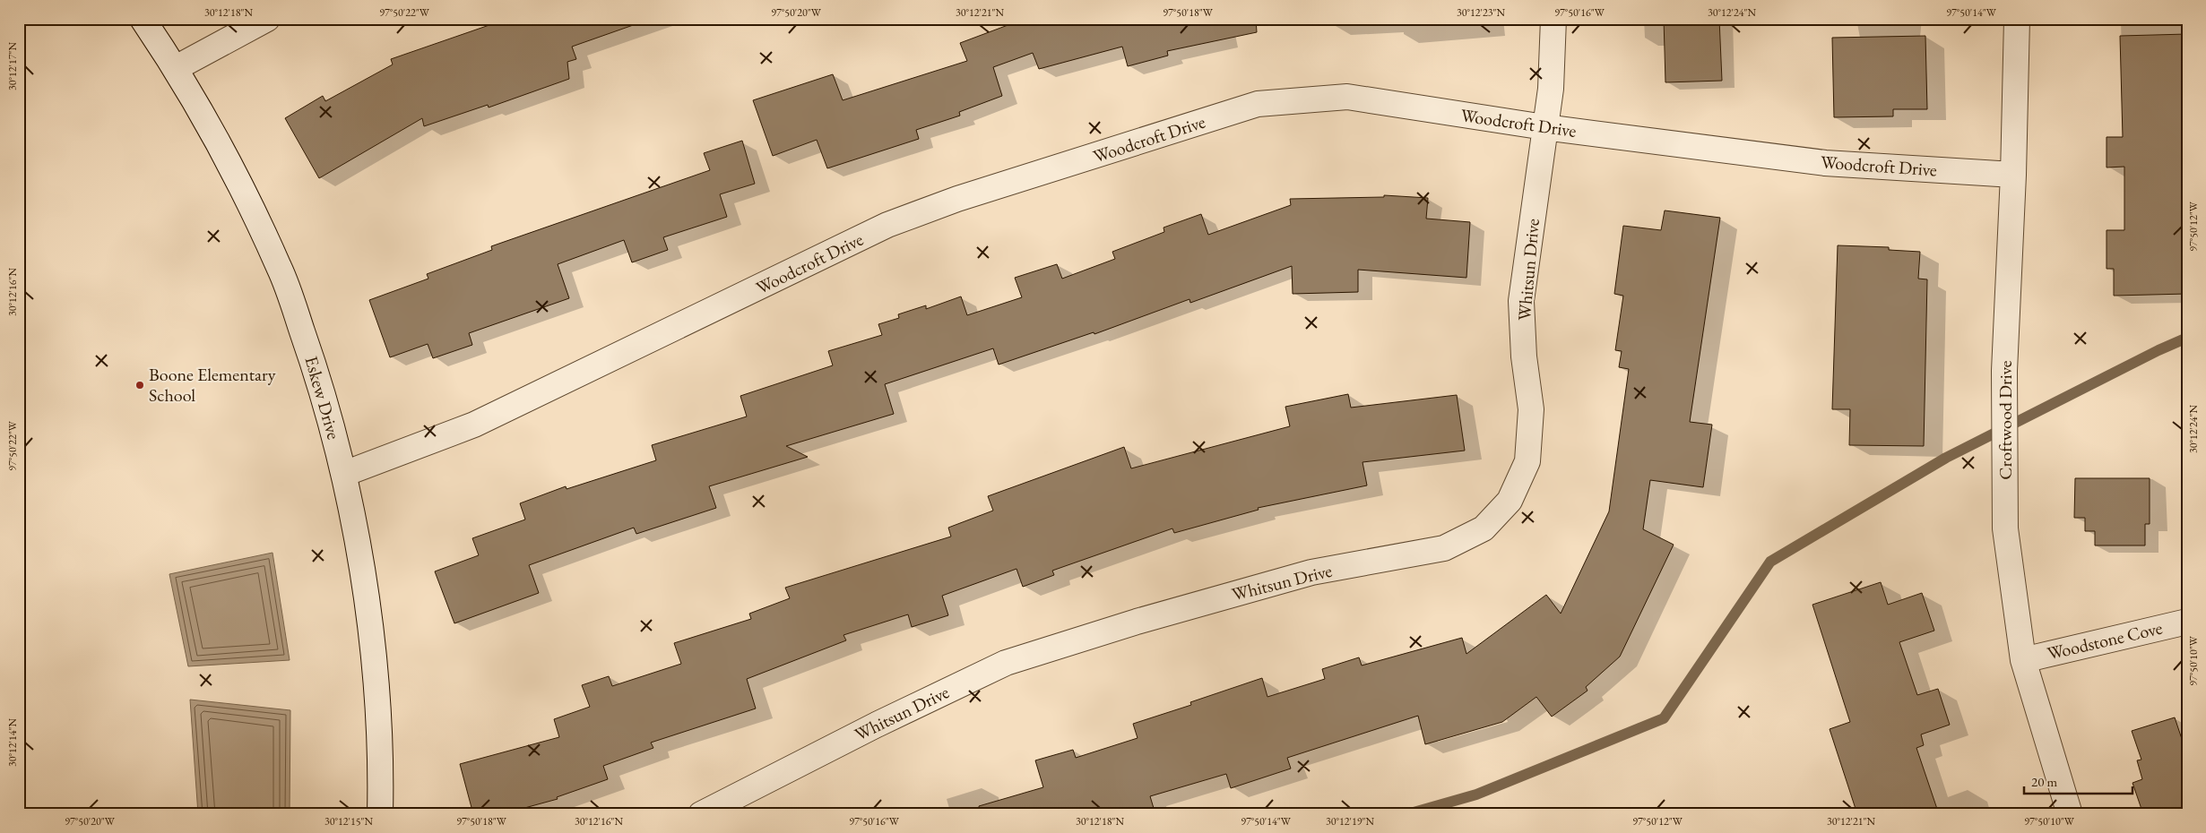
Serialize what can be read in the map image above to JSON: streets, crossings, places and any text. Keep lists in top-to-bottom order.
{
  "streets": {
    "street": [
      "Woodcroft Drive",
      "Whitsun Drive",
      "Eskew Drive",
      "Croftwood Drive",
      "Woodstone Cove"
    ]
  },
  "crossings": [
    ["Woodcroft Drive", "Whitsun Drive"],
    ["Woodcroft Drive", "Eskew Drive"],
    ["Woodcroft Drive", "Croftwood Drive"],
    ["Croftwood Drive", "Woodstone Cove"]
  ],
  "places": ["Boone Elementary School"],
  "scale_bar": "20 m",
  "coordinates": [
    "30°12'18\"N",
    "97°50'22\"W",
    "97°50'20\"W",
    "30°12'21\"N",
    "97°50'18\"W",
    "30°12'23\"N",
    "97°50'16\"W",
    "30°12'24\"N",
    "97°50'14\"W",
    "30°12'17\"N",
    "97°50'12\"W",
    "30°12'16\"N",
    "97°50'10\"W",
    "30°12'14\"N",
    "30°12'15\"N",
    "30°12'19\"N"
  ]
}
